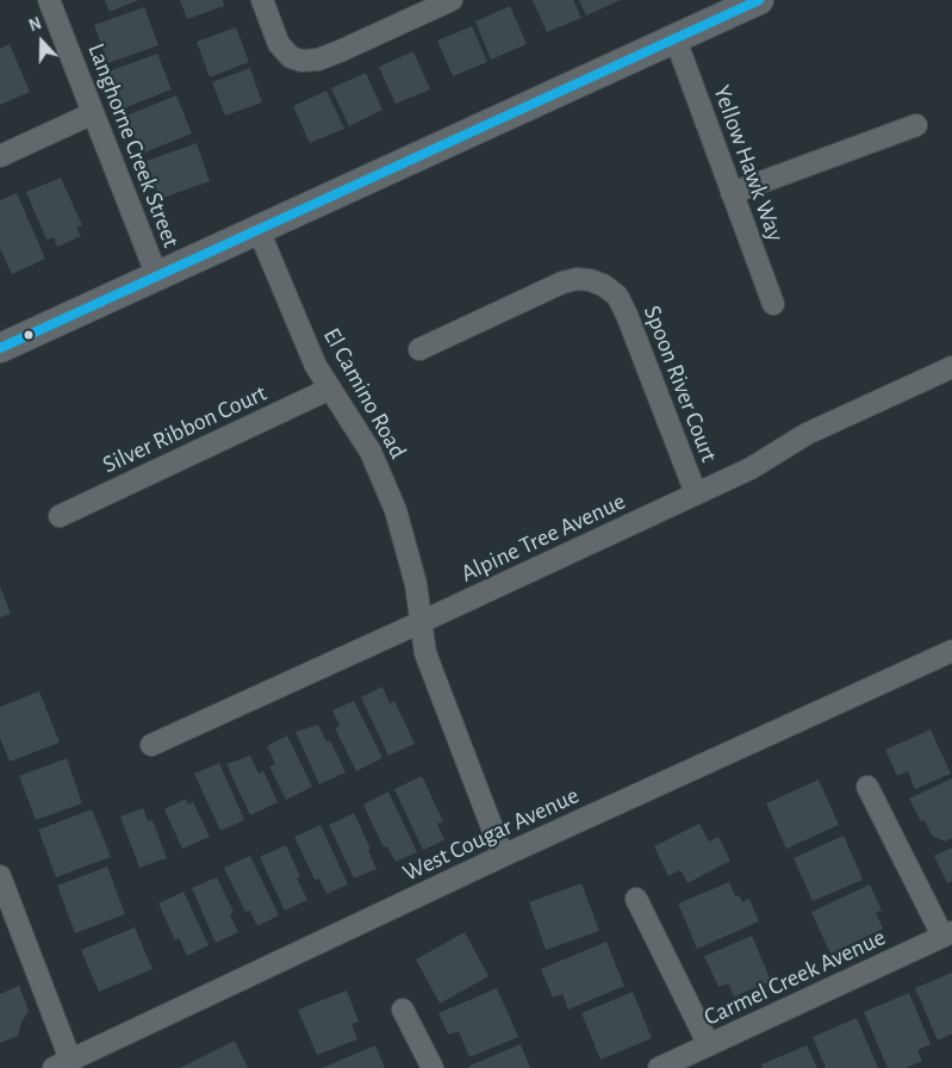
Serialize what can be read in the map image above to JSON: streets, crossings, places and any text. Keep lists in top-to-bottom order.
{
  "streets": {
    "street": [
      "Langhorne Creek Street",
      "Yellow Hawk Way",
      "Spoon River Court",
      "El Camino Road",
      "Silver Ribbon Court",
      "Alpine Tree Avenue",
      "West Cougar Avenue",
      "Carmel Creek Avenue"
    ]
  },
  "crossings": [
    ["Spoon River Court", "Alpine Tree Avenue"],
    ["El Camino Road", "Silver Ribbon Court"],
    ["El Camino Road", "Alpine Tree Avenue"],
    ["El Camino Road", "West Cougar Avenue"]
  ],
  "north": "top"
}
